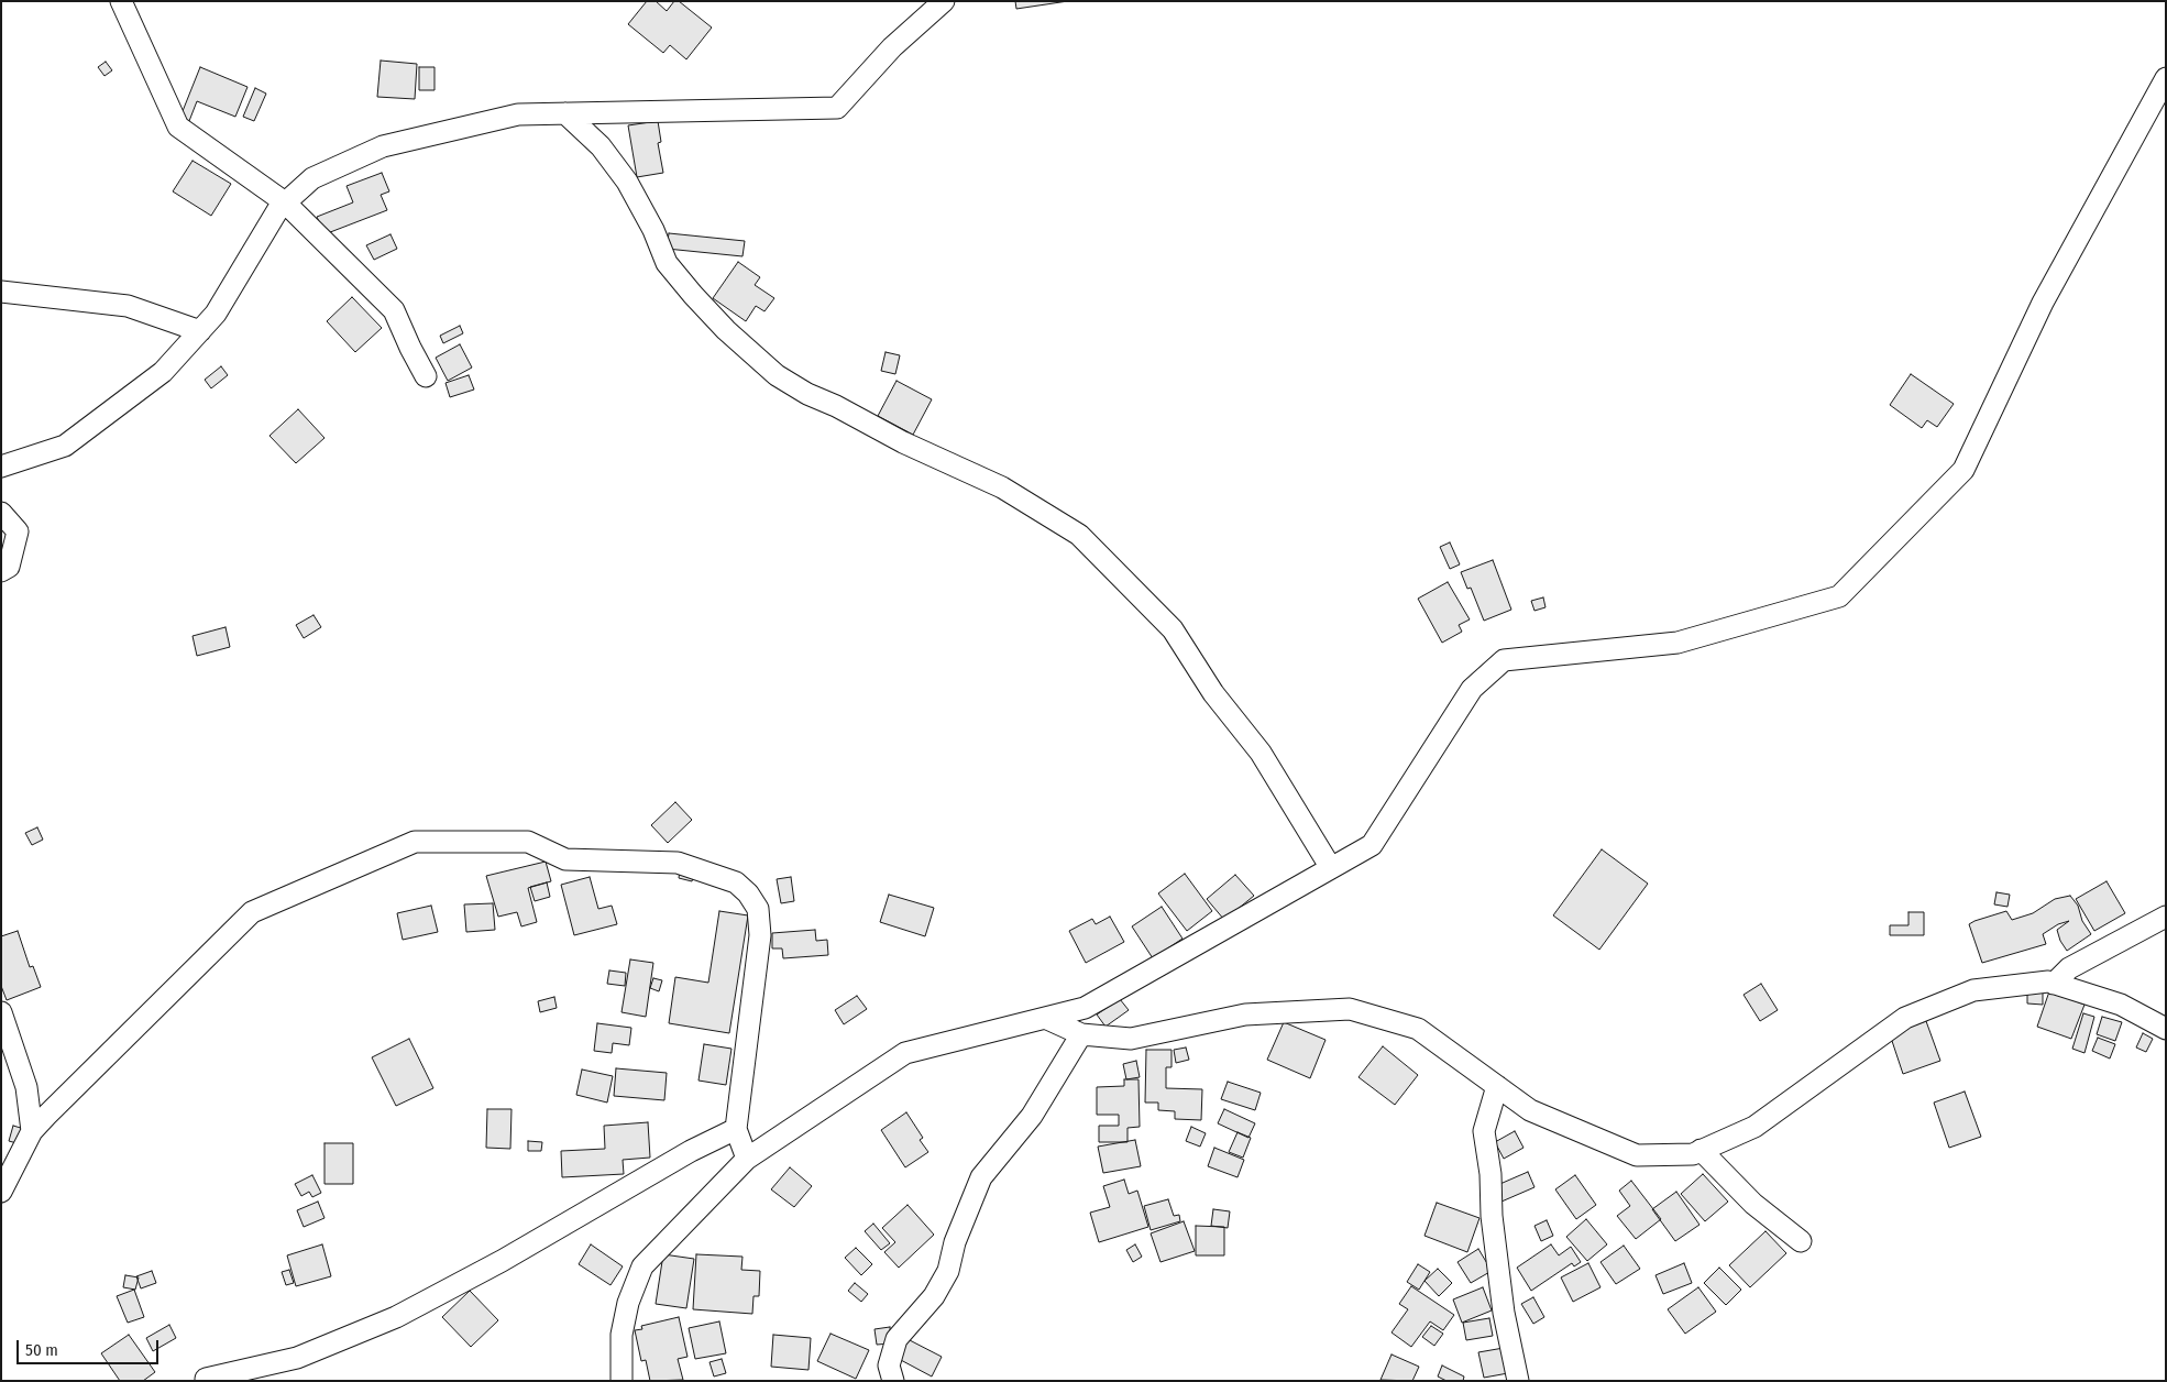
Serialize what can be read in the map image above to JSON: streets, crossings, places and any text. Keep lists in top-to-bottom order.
{
  "scale_bar": "50 m"
}
